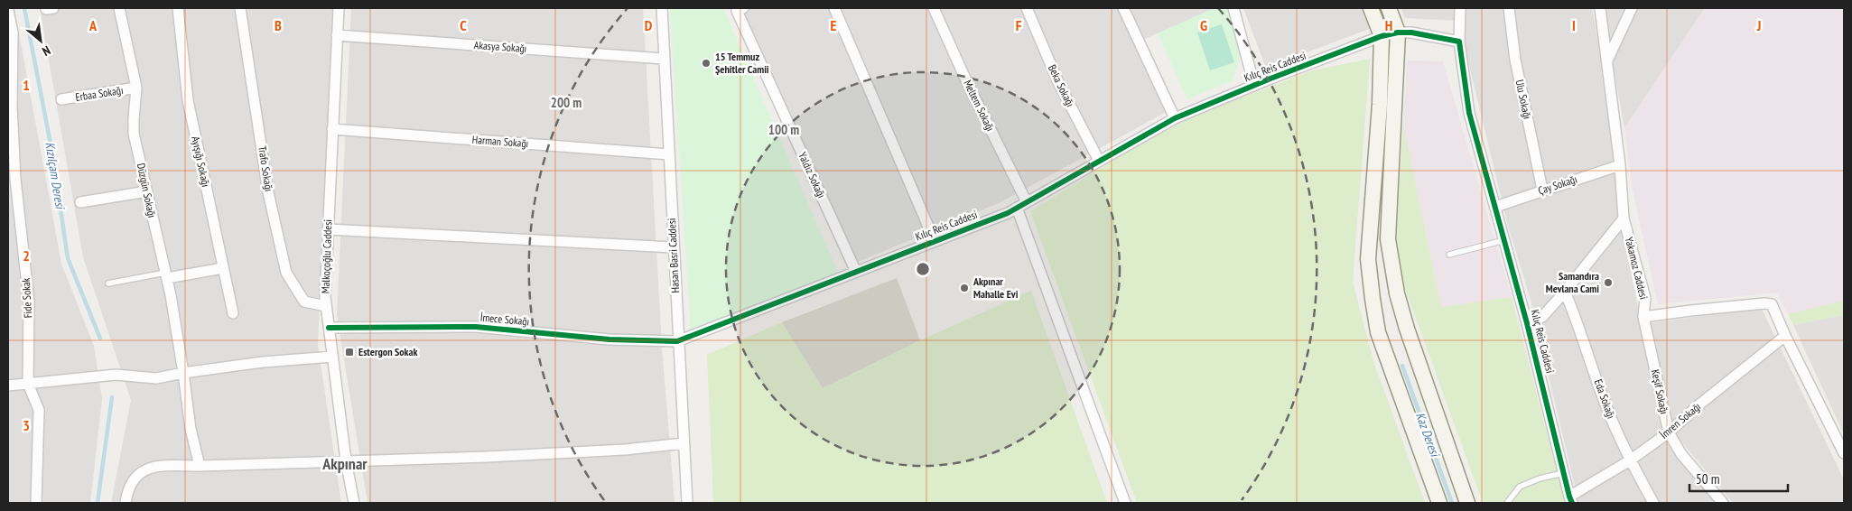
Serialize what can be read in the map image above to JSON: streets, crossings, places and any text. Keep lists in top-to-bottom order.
{
  "streets": {
    "street": [
      "Akasya Sokağı",
      "Kılıç Reis Caddesi",
      "Beka Sokağı",
      "Erbaa Sokağı",
      "Ulu Sokağı",
      "Meltem Sokağı",
      "Harman Sokağı",
      "Ayışığı Sokağı",
      "Trafo Sokağı",
      "Yaldız Sokağı",
      "Çay Sokağı",
      "Düzgün Sokağı",
      "Hasan Basri Caddesi",
      "Malkoçoğlu Caddesi",
      "Yakamoz Caddesi",
      "Fide Sokak",
      "İmece Sokağı",
      "Keşif Sokağı",
      "Eda Sokağı",
      "İmren Sokağı"
    ]
  },
  "crossings": [
    ["Akasya Sokağı", "Hasan Basri Caddesi"],
    ["Akasya Sokağı", "Malkoçoğlu Caddesi"],
    ["Kılıç Reis Caddesi", "Beka Sokağı"],
    ["Kılıç Reis Caddesi", "Meltem Sokağı"],
    ["Kılıç Reis Caddesi", "Yaldız Sokağı"],
    ["Kılıç Reis Caddesi", "Çay Sokağı"],
    ["Kılıç Reis Caddesi", "Hasan Basri Caddesi"],
    ["Kılıç Reis Caddesi", "İmece Sokağı"],
    ["Kılıç Reis Caddesi", "İmren Sokağı"],
    ["Erbaa Sokağı", "Düzgün Sokağı"],
    ["Ulu Sokağı", "Çay Sokağı"],
    ["Harman Sokağı", "Hasan Basri Caddesi"],
    ["Harman Sokağı", "Malkoçoğlu Caddesi"],
    ["Trafo Sokağı", "Malkoçoğlu Caddesi"],
    ["Çay Sokağı", "Yakamoz Caddesi"],
    ["Hasan Basri Caddesi", "İmece Sokağı"],
    ["Malkoçoğlu Caddesi", "İmece Sokağı"],
    ["Yakamoz Caddesi", "Keşif Sokağı"],
    ["Keşif Sokağı", "İmren Sokağı"],
    ["Eda Sokağı", "İmren Sokağı"]
  ],
  "districts": ["Akpınar"],
  "water": ["Kızılçam Deresi", "Kaz Deresi"],
  "places": {
    "other": ["15 Temmuz Şehitler Camii", "Samandıra Mevlana Cami", "Akpınar Mahalle Evi"],
    "transit": ["Estergon Sokak"]
  },
  "scale_bar": "50 m",
  "north": "bottom right",
  "grid": {
    "columns": [
      "A",
      "B",
      "C",
      "D",
      "E",
      "F",
      "G",
      "H",
      "I",
      "J"
    ],
    "rows": ["1", "2", "3"]
  },
  "rings": ["200 m", "100 m"]
}
